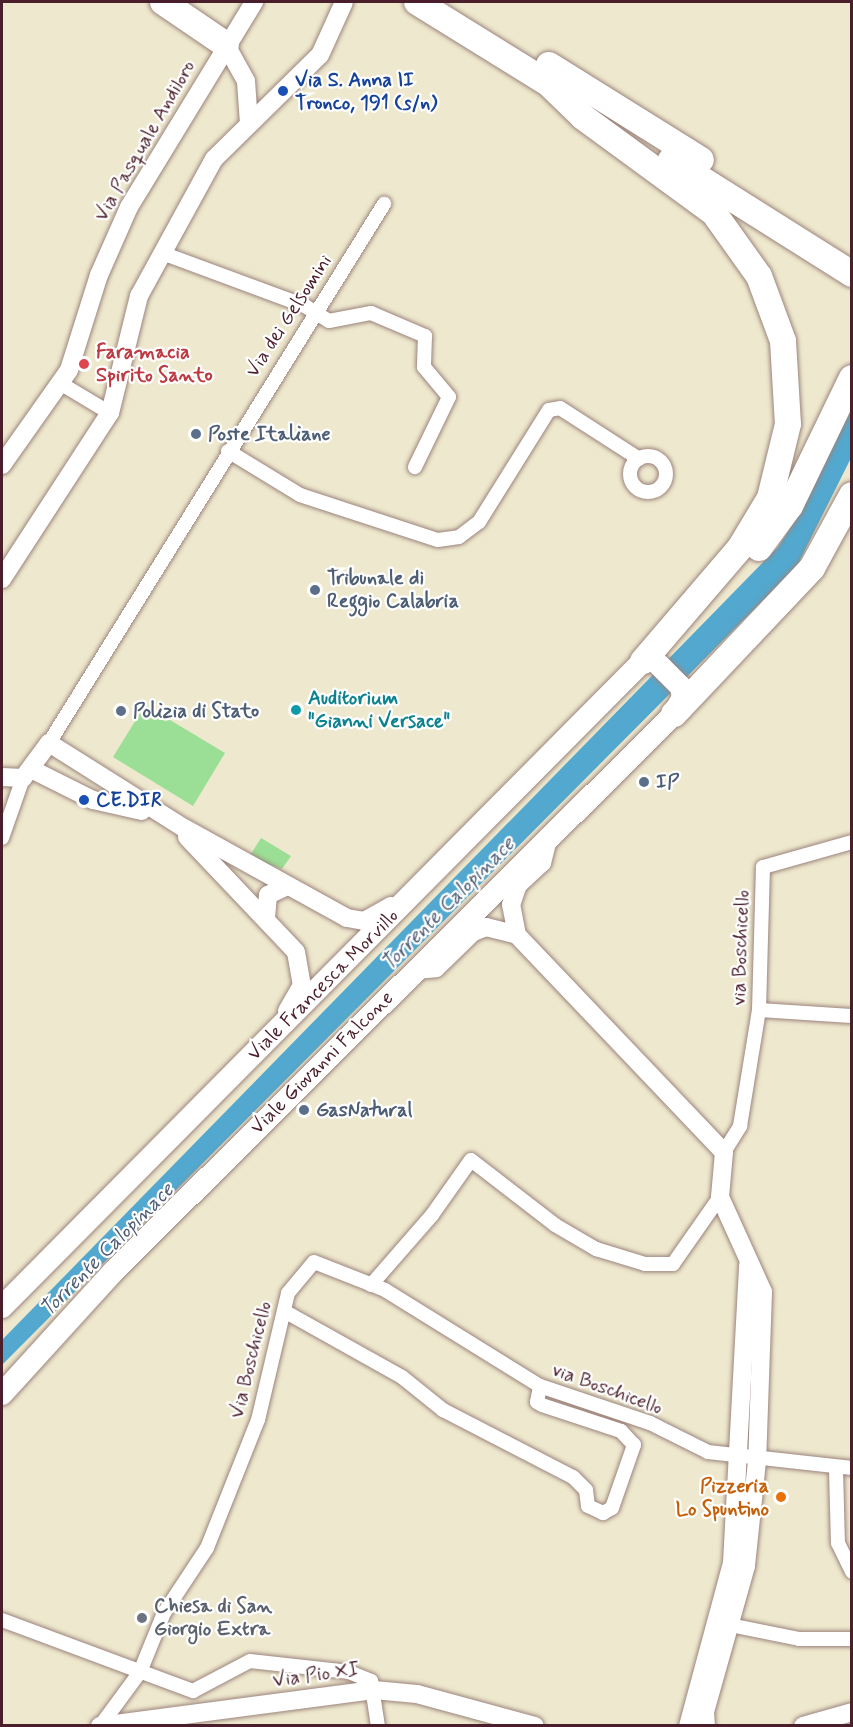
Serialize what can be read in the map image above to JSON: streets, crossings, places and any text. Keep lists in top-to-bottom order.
{
  "streets": {
    "main road": ["Viale Francesca Morvillo", "Viale Giovanni Falcone"],
    "street": [
      "Via Pasquale Andiloro",
      "Via dei Gelsomini",
      "via Boschicello",
      "Via Boschicello",
      "Via Pio XI"
    ]
  },
  "crossings": [
    ["via Boschicello", "Via Boschicello"],
    ["Via Boschicello", "Via Pio XI"]
  ],
  "water": ["Torrente Calopinace"],
  "places": [
    "Via S. Anna II Tronco, 191 (s/n)",
    "Faramacia Spirito Santo",
    "Poste Italiane",
    "Tribunale di Reggio Calabria",
    "Auditorium \"Gianni Versace\"",
    "Polizia di Stato",
    "IP",
    "CE.DIR",
    "GasNatural",
    "Pizzeria Lo Spuntino",
    "Chiesa di San Giorgio Extra"
  ]
}
